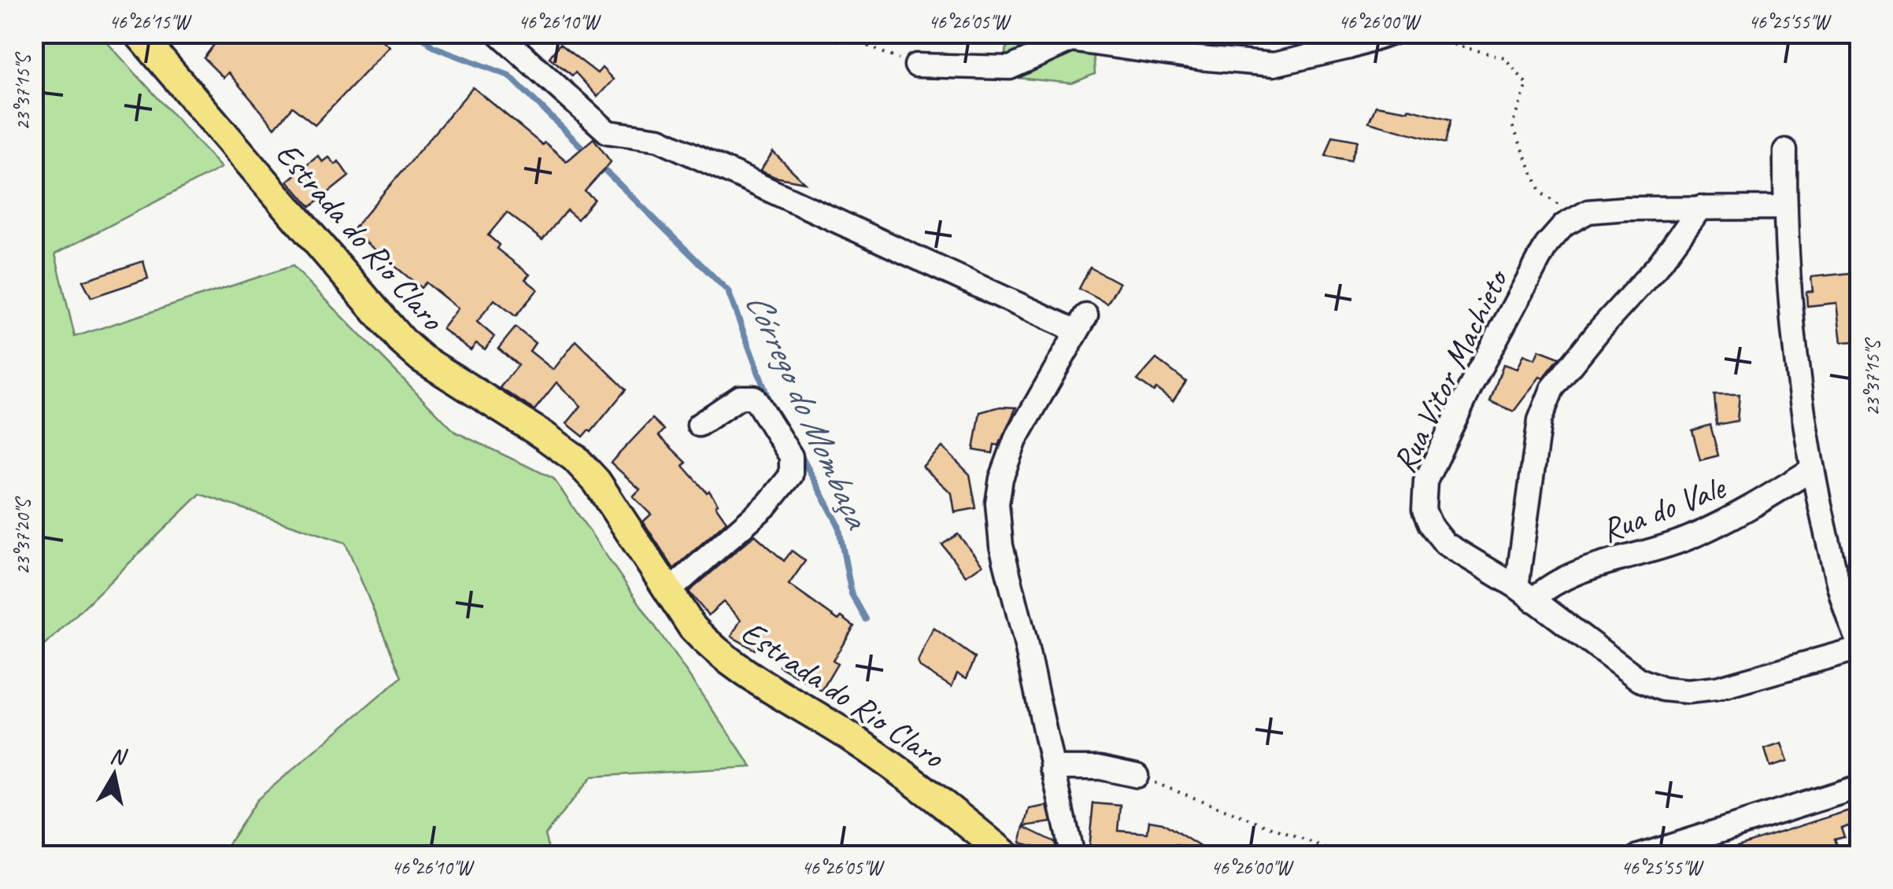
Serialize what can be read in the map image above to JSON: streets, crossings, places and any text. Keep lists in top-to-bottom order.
{
  "streets": {
    "main road": ["Estrada do Rio Claro"],
    "street": ["Rua Vitor Machieto", "Rua do Vale"]
  },
  "crossings": [
    ["Rua Vitor Machieto", "Rua do Vale"]
  ],
  "water": ["Córrego do Mombaça"],
  "north": "top",
  "coordinates": [
    "46°26'15\"W",
    "46°26'10\"W",
    "46°26'05\"W",
    "46°26'00\"W",
    "46°25'55\"W",
    "23°37'15\"S",
    "23°37'20\"S"
  ]
}
